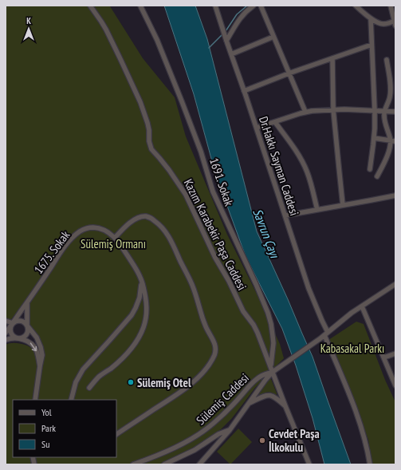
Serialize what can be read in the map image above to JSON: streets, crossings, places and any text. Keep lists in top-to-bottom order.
{
  "streets": {
    "street": [
      "Dr.Hakkı Sayman Caddesi",
      "1691. Sokak",
      "Kazım Karabekir Paşa Caddesi",
      "1675. Sokak",
      "Sülemiş Caddesi"
    ]
  },
  "crossings": [
    ["1691. Sokak", "Kazım Karabekir Paşa Caddesi"],
    ["Kazım Karabekir Paşa Caddesi", "Sülemiş Caddesi"]
  ],
  "water": ["Savrun Çayı"],
  "parks": ["Sülemiş Ormanı", "Kabasakal Parkı"],
  "places": ["Sülemiş Otel", "Cevdet Paşa İlkokulu"],
  "legend": ["Yol", "Park", "Su"],
  "north": "top"
}
